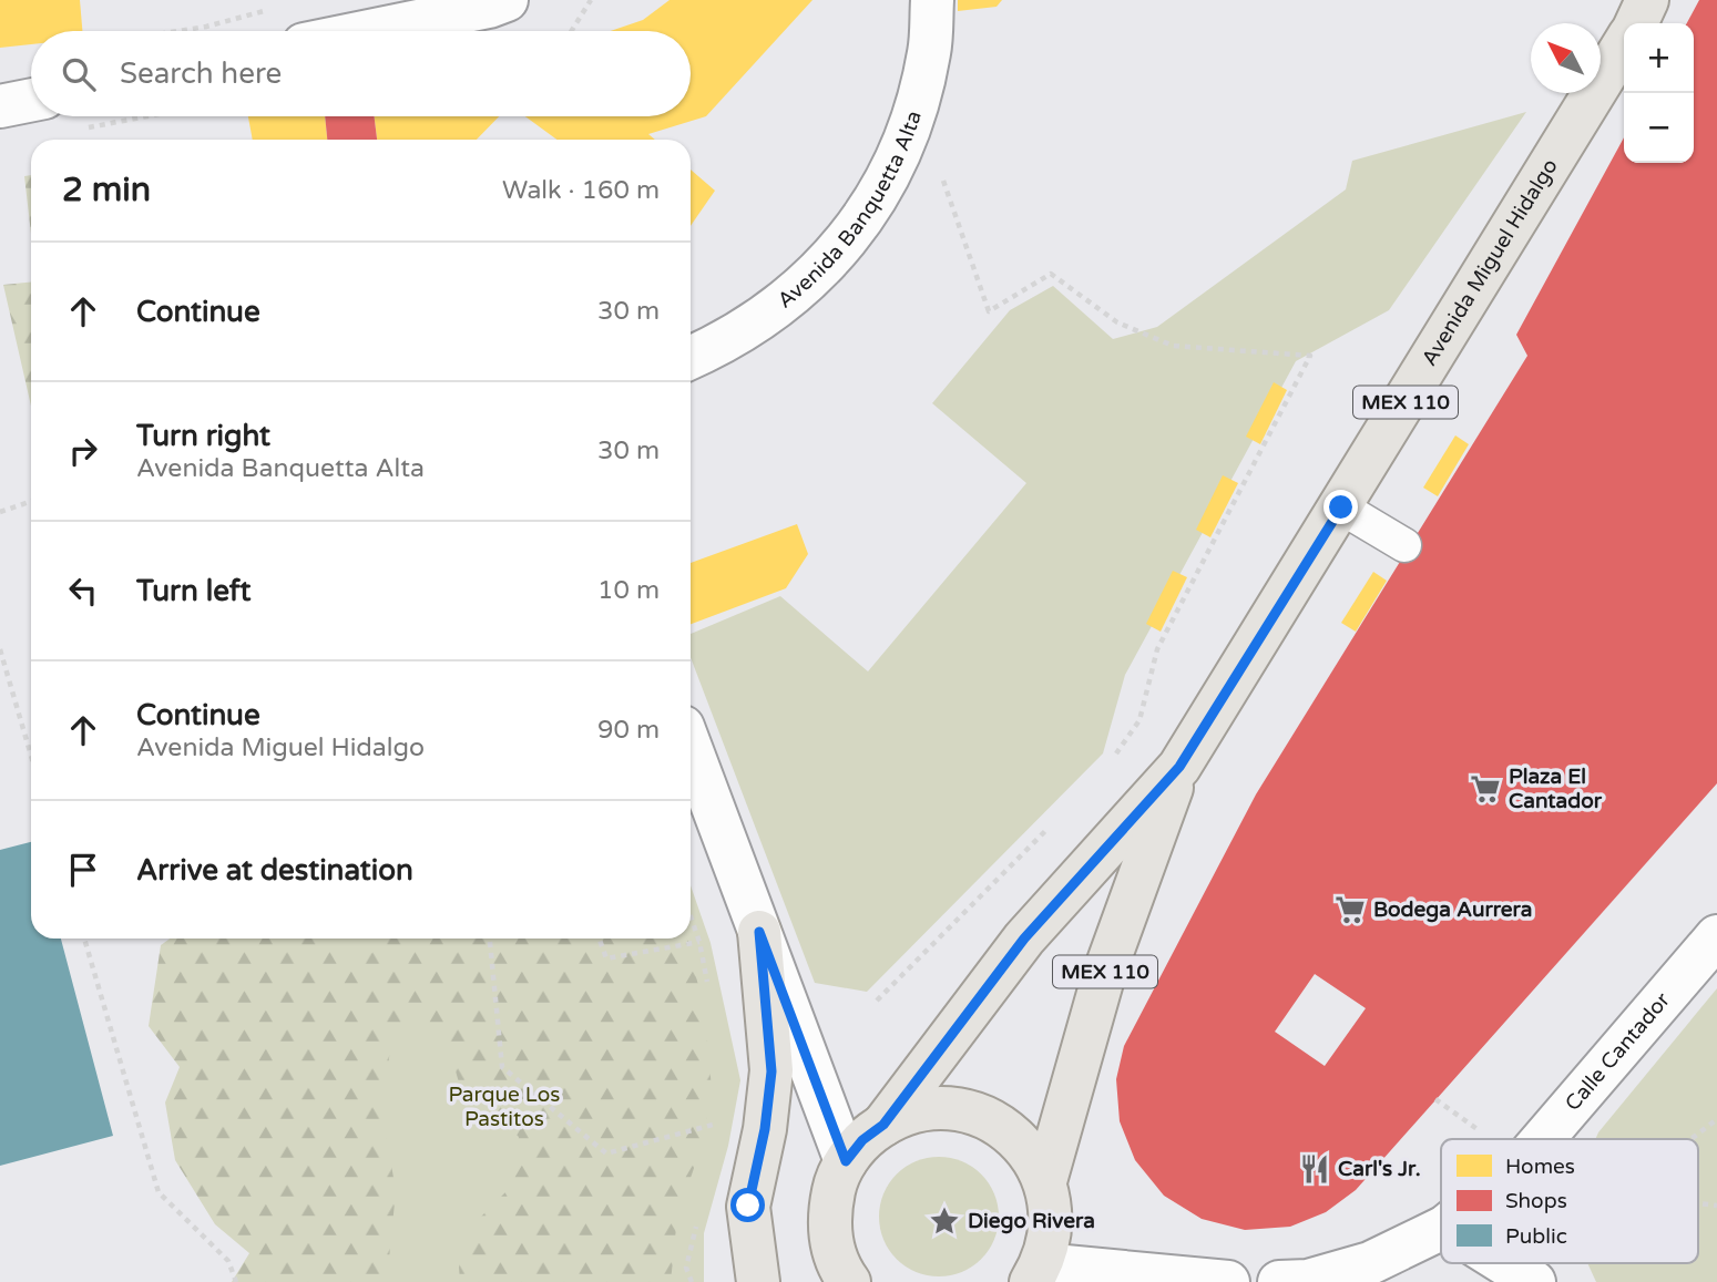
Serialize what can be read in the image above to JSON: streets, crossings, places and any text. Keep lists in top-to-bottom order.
{
  "streets": {
    "main road": ["Avenida Miguel Hidalgo", "MEX 110"],
    "street": ["Avenida Banquetta Alta", "Calle Cantador"]
  },
  "crossings": [
    ["Avenida Miguel Hidalgo", "MEX 110"]
  ],
  "parks": ["Parque Los Pastitos"],
  "places": {
    "supermarket": ["Plaza El Cantador", "Bodega Aurrera"],
    "restaurant": ["Carl's Jr."],
    "place": ["Diego Rivera"]
  },
  "legend": ["Homes", "Shops", "Public"],
  "north": "top left",
  "page": {
    "map_buttons": ["+", "−"],
    "search": "Search here",
    "heading": ["2 min", "Walk · 160 m"],
    "list": [
      ["Continue", "30 m"],
      ["Turn right", "Avenida Banquetta Alta", "30 m"],
      ["Turn left", "10 m"],
      ["Continue", "Avenida Miguel Hidalgo", "90 m"],
      "Arrive at destination"
    ]
  }
}
